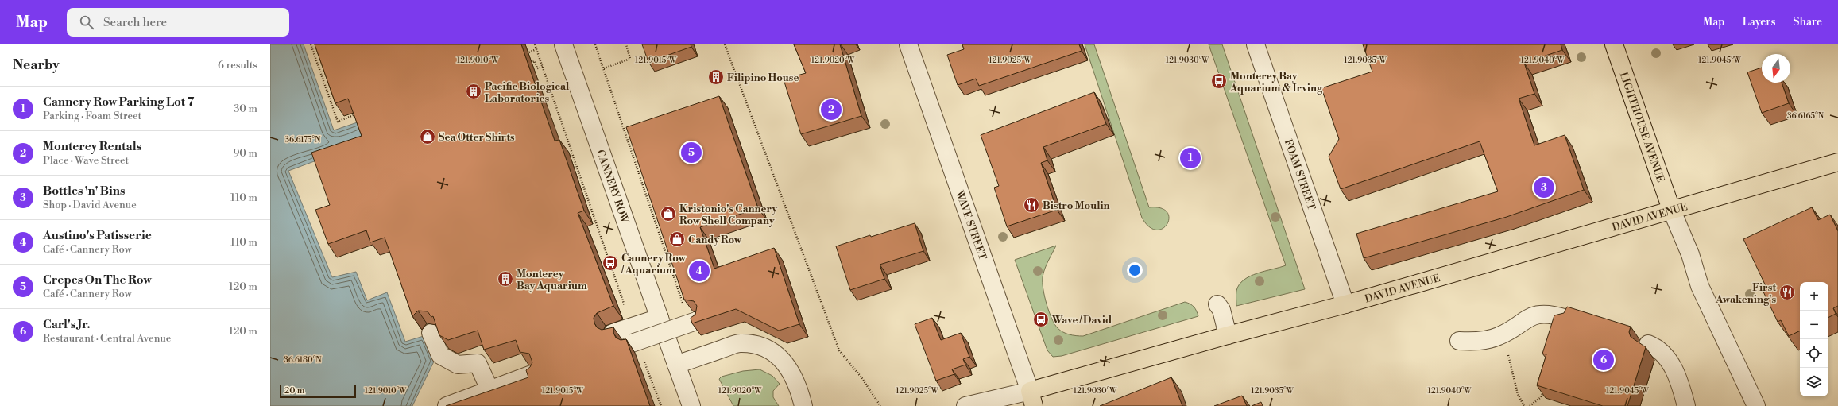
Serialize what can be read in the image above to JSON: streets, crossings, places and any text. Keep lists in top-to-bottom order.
{
  "streets": {
    "main road": ["LIGHTHOUSE AVENUE", "DAVID AVENUE"],
    "street": ["FOAM STREET", "CANNERY ROW", "WAVE STREET"]
  },
  "crossings": [
    ["LIGHTHOUSE AVENUE", "DAVID AVENUE"],
    ["FOAM STREET", "DAVID AVENUE"],
    ["DAVID AVENUE", "WAVE STREET"]
  ],
  "places": {
    "building": ["Filipino House", "Pacific Biological Laboratories", "Monterey Bay Aquarium"],
    "bus stop": ["Monterey Bay Aquarium & Irving", "Cannery Row / Aquarium", "Wave / David"],
    "shop": ["Sea Otter Shirts", "Kristonio's Cannery Row Shell Company", "Candy Row"],
    "restaurant": ["Bistro Moulin", "First Awakening's"]
  },
  "scale_bar": "20 m",
  "north": "bottom",
  "page": {
    "header": "Map",
    "search": "Search here",
    "nav": ["Map", "Layers", "Share"],
    "heading": ["Nearby", "6 results"],
    "list": [
      {
        "mark": "1",
        "name": "Cannery Row Parking Lot 7",
        "note": "Parking · Foam Street",
        "value": "30 m"
      },
      {
        "mark": "2",
        "name": "Monterey Rentals",
        "note": "Place · Wave Street",
        "value": "90 m"
      },
      {
        "mark": "3",
        "name": "Bottles 'n' Bins",
        "note": "Shop · David Avenue",
        "value": "110 m"
      },
      {
        "mark": "4",
        "name": "Austino's Patisserie",
        "note": "Café · Cannery Row",
        "value": "110 m"
      },
      {
        "mark": "5",
        "name": "Crepes On The Row",
        "note": "Café · Cannery Row",
        "value": "120 m"
      },
      {
        "mark": "6",
        "name": "Carl's Jr.",
        "note": "Restaurant · Central Avenue",
        "value": "120 m"
      }
    ],
    "pins": [
      "2",
      "5",
      "1",
      "3",
      "4",
      "6"
    ],
    "map_buttons": ["+", "−"],
    "scale": "20 m"
  },
  "coordinates": [
    "121.9010°W",
    "121.9015°W",
    "121.9020°W",
    "121.9025°W",
    "121.9030°W",
    "121.9035°W",
    "121.9040°W",
    "121.9045°W",
    "36.6165°N",
    "36.6175°N",
    "36.6180°N"
  ]
}
